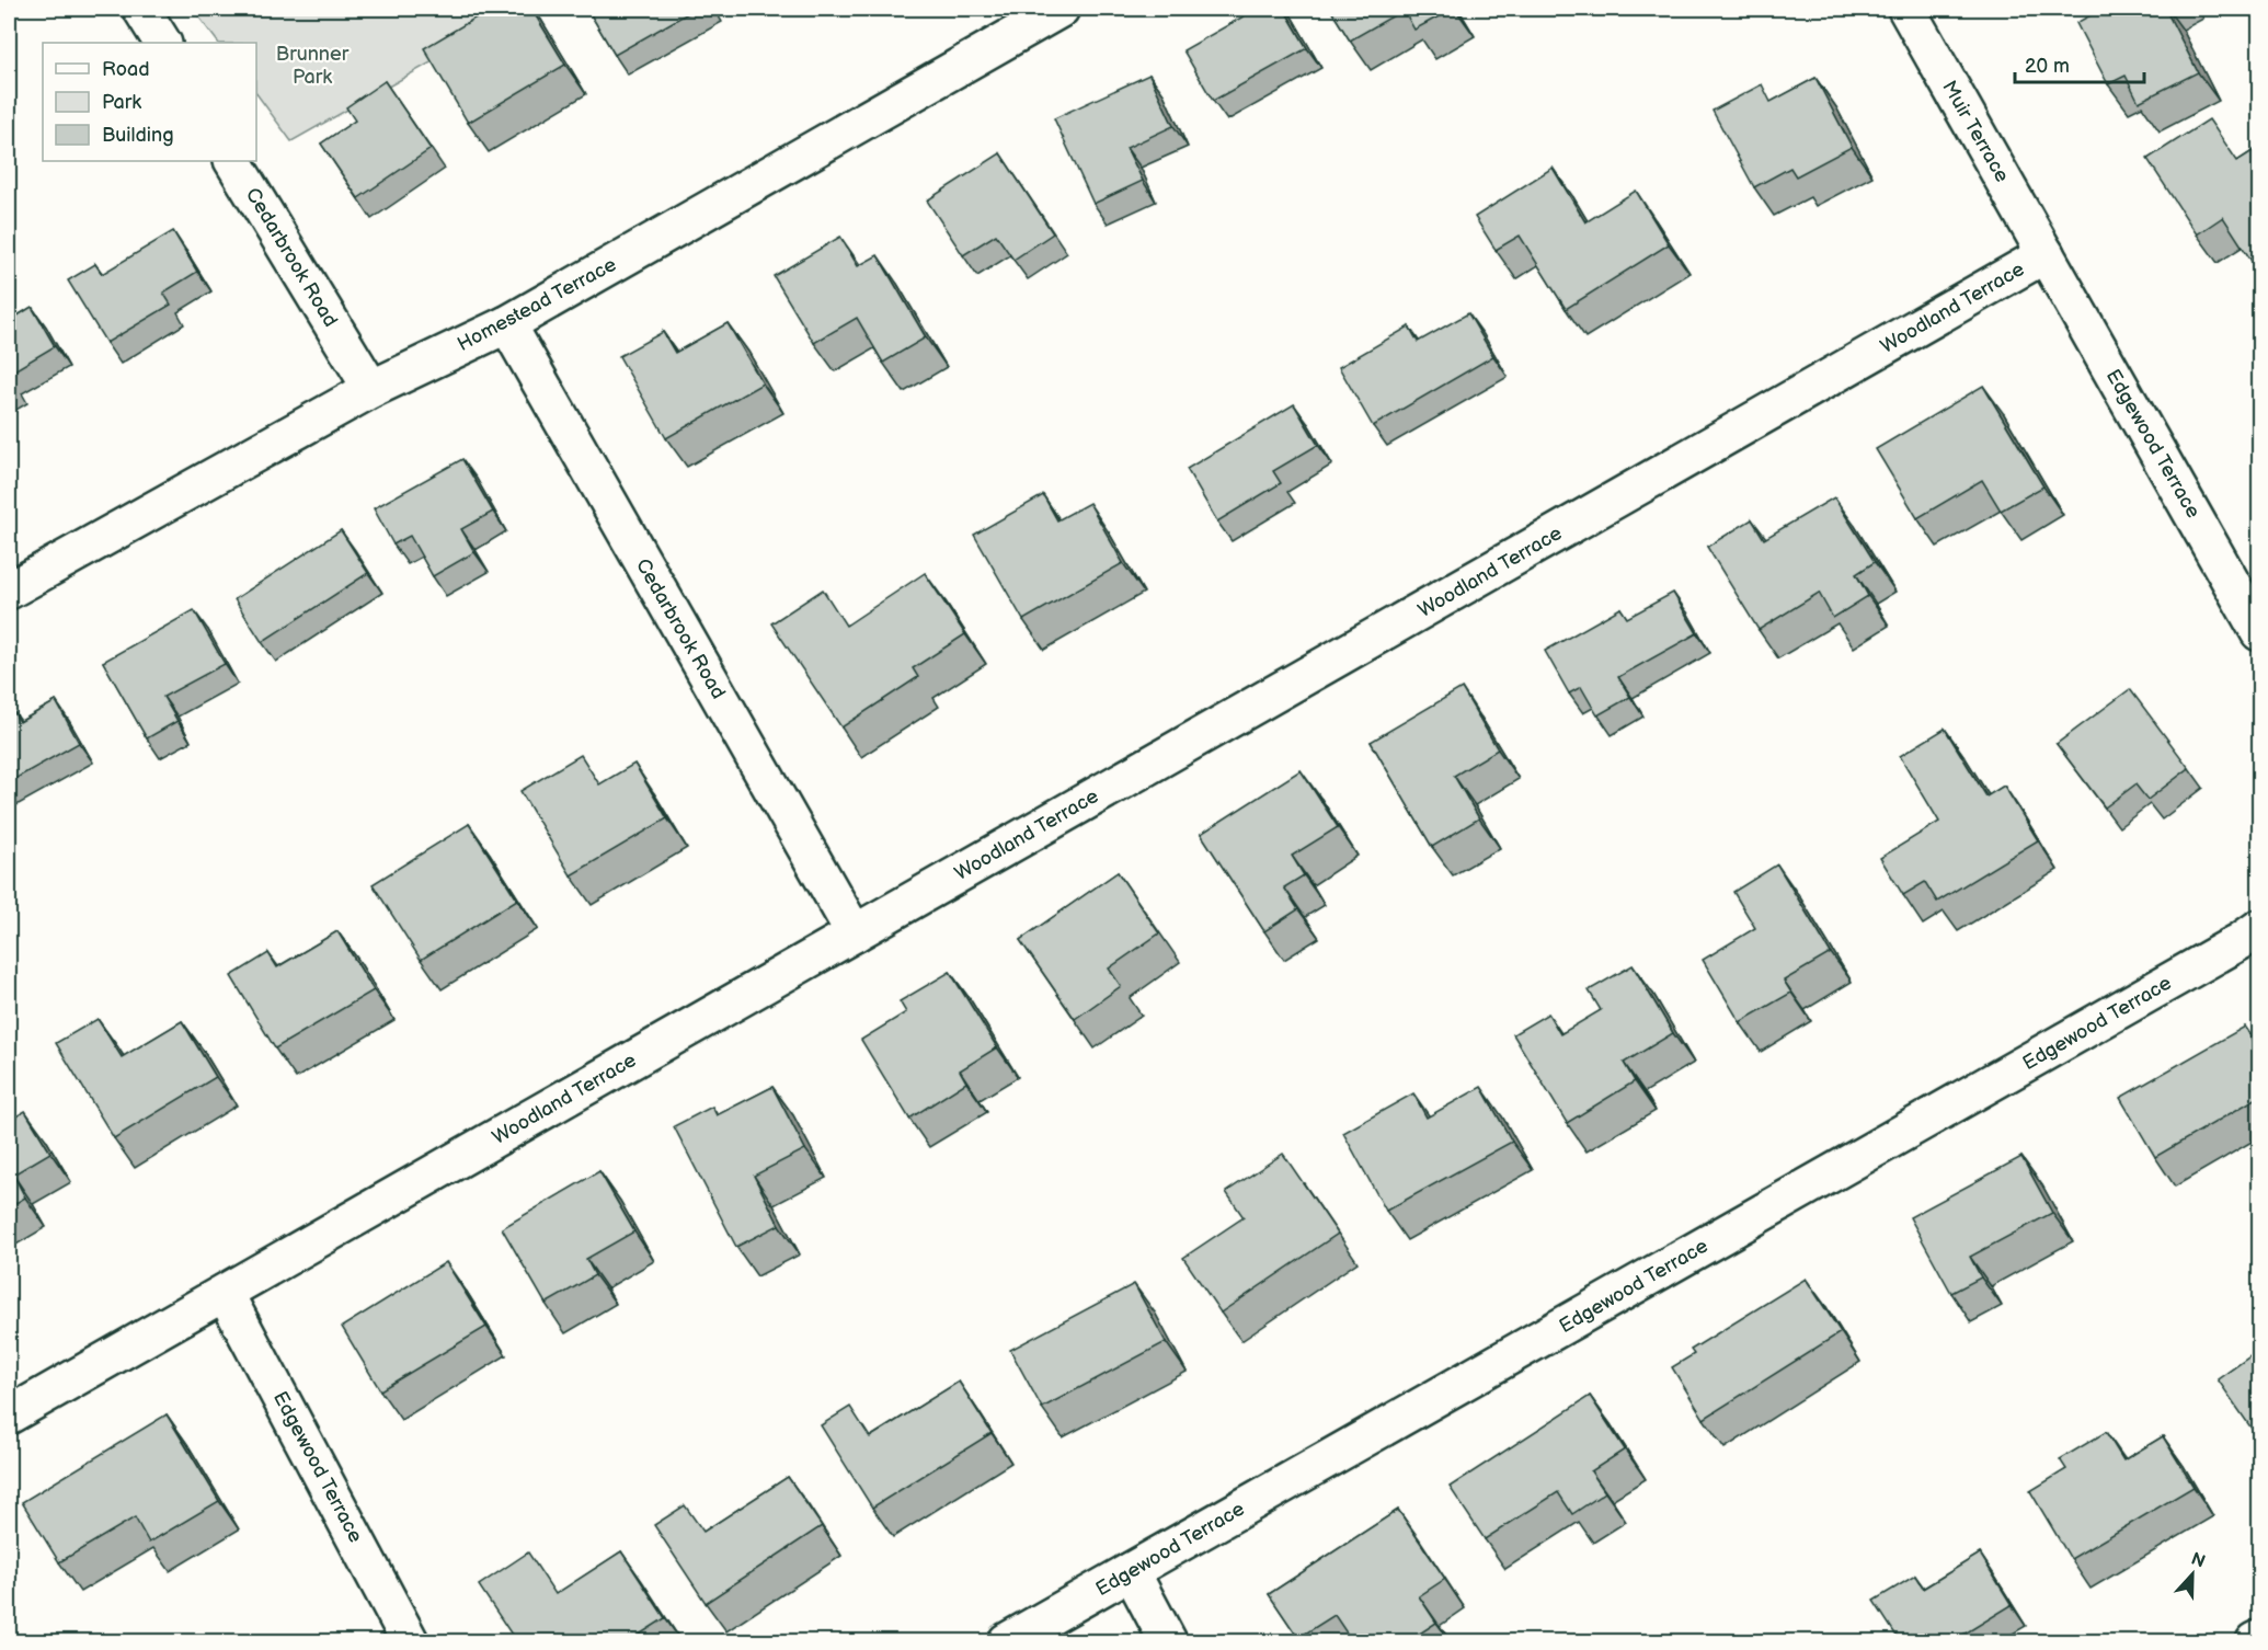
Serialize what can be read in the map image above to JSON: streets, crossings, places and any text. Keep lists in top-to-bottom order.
{
  "streets": {
    "street": [
      "Muir Terrace",
      "Cedarbrook Road",
      "Homestead Terrace",
      "Woodland Terrace",
      "Edgewood Terrace"
    ]
  },
  "crossings": [
    ["Muir Terrace", "Woodland Terrace"],
    ["Muir Terrace", "Edgewood Terrace"],
    ["Cedarbrook Road", "Homestead Terrace"],
    ["Cedarbrook Road", "Woodland Terrace"],
    ["Woodland Terrace", "Edgewood Terrace"]
  ],
  "parks": ["Brunner Park"],
  "legend": ["Road", "Park", "Building"],
  "scale_bar": "20 m",
  "north": "top"
}
